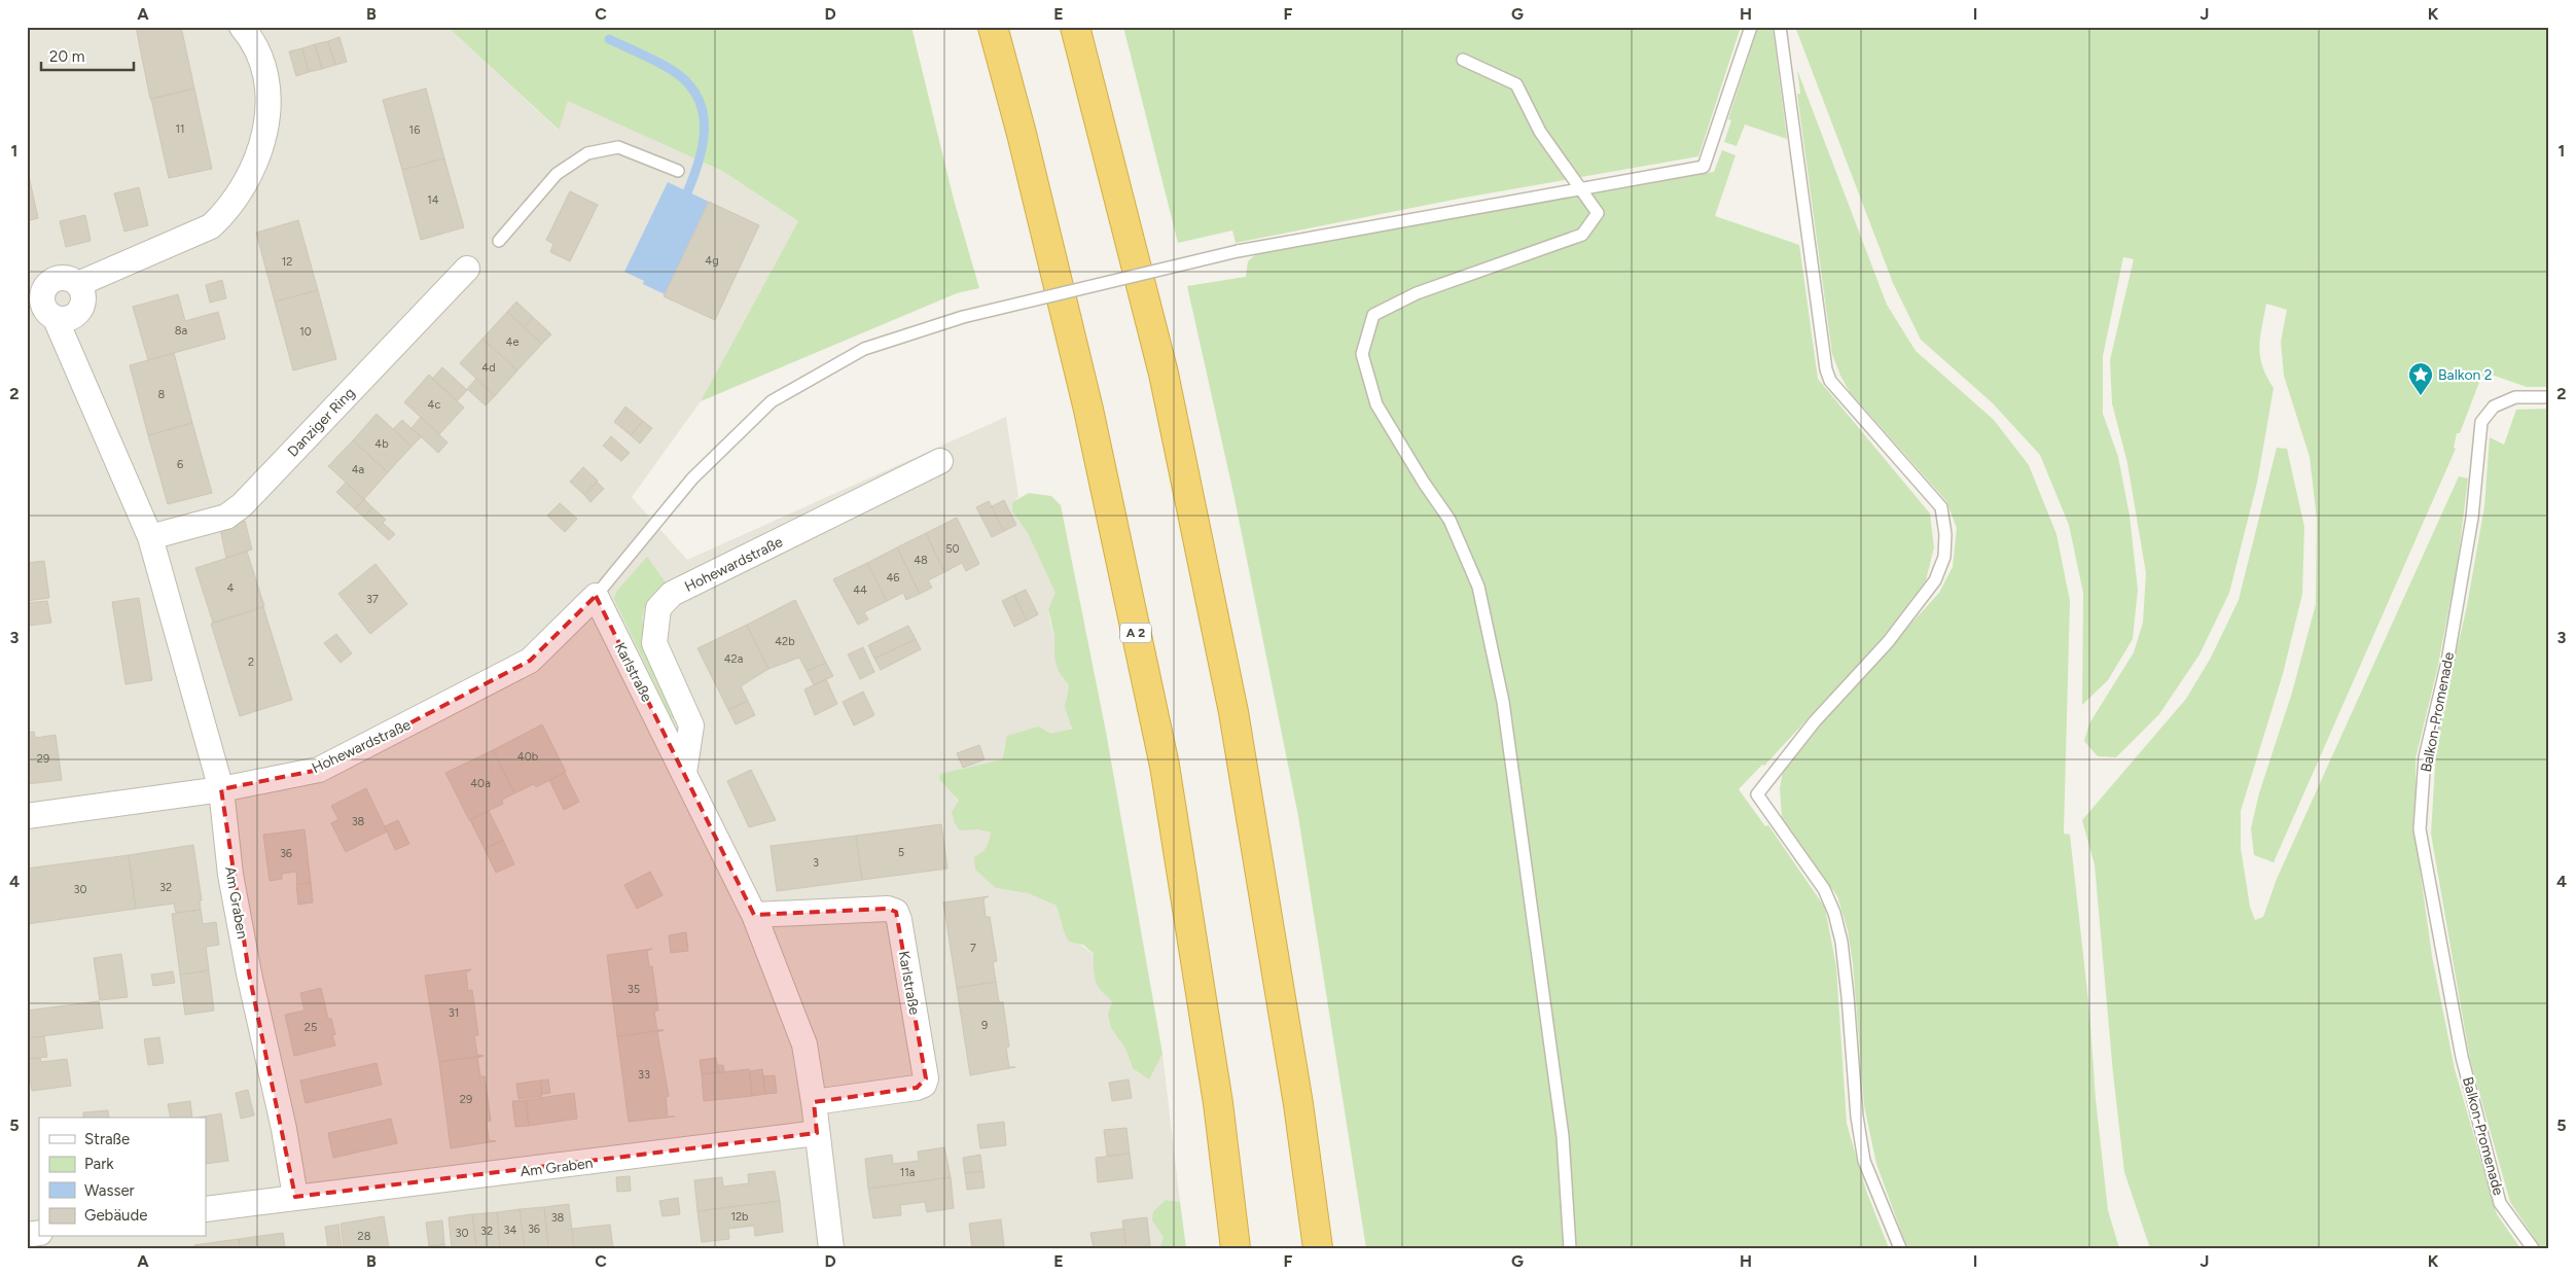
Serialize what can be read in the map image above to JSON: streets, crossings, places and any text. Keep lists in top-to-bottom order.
{
  "streets": {
    "highway": ["A 2"],
    "street": [
      "Danziger Ring",
      "Hohewardstraße",
      "Karlstraße",
      "Am Graben"
    ],
    "lane": ["Balkon-Promenade"]
  },
  "crossings": [
    ["Hohewardstraße", "Karlstraße"],
    ["Hohewardstraße", "Am Graben"],
    ["Karlstraße", "Am Graben"]
  ],
  "places": {
    "place": ["Balkon 2"]
  },
  "house_numbers": [
    "11",
    "16",
    "14",
    "4g",
    "12",
    "8a",
    "10",
    "4e",
    "4d",
    "8",
    "4c",
    "4b",
    "6",
    "4a",
    "50",
    "48",
    "46",
    "4",
    "44",
    "37",
    "42b",
    "42a",
    "2",
    "40b",
    "29",
    "40a",
    "38",
    "5",
    "36",
    "3",
    "32",
    "30",
    "7",
    "35",
    "31",
    "9",
    "25",
    "33",
    "29",
    "11a",
    "12b",
    "38",
    "36",
    "34",
    "32",
    "30",
    "28"
  ],
  "legend": [
    "Straße",
    "Park",
    "Wasser",
    "Gebäude"
  ],
  "scale_bar": "20 m",
  "grid": {
    "columns": [
      "A",
      "B",
      "C",
      "D",
      "E",
      "F",
      "G",
      "H",
      "I",
      "J",
      "K"
    ],
    "rows": [
      "1",
      "2",
      "3",
      "4",
      "5"
    ]
  }
}
